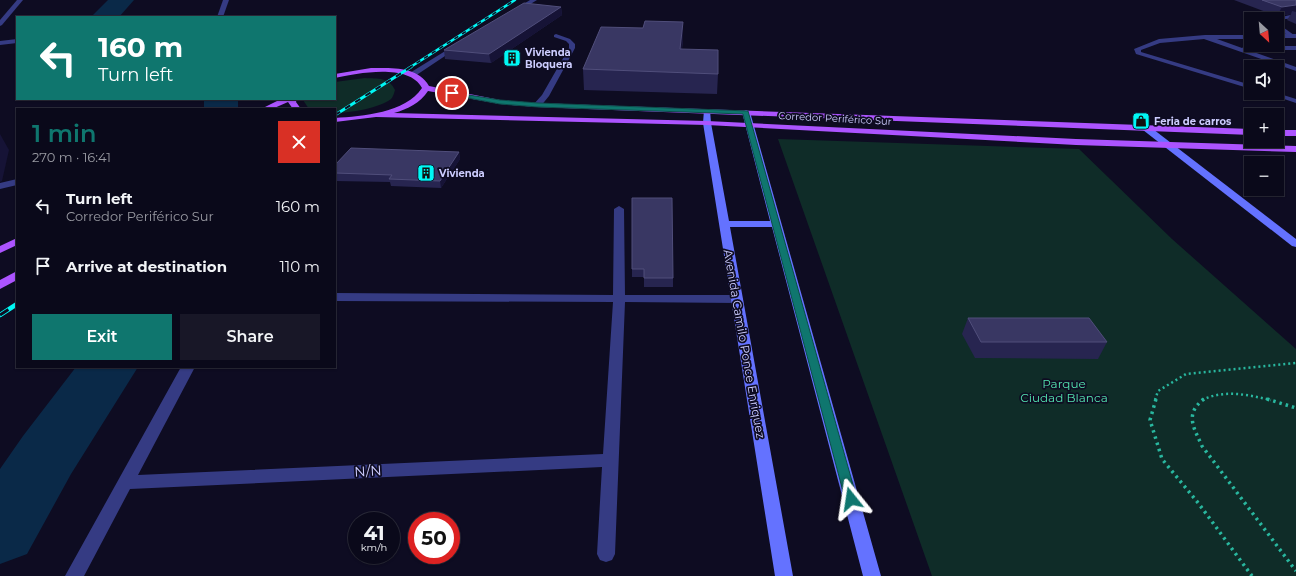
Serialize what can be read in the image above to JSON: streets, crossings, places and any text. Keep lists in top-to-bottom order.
{
  "streets": {
    "main road": ["Corredor Periférico Sur", "Avenida Camilo Ponce Enriquez"],
    "street": ["N/N"]
  },
  "crossings": [
    ["Corredor Periférico Sur", "Avenida Camilo Ponce Enriquez"]
  ],
  "parks": ["Parque Ciudad Blanca"],
  "places": {
    "building": ["Vivienda Bloquera", "Vivienda"],
    "shop": ["Feria de carros"]
  },
  "north": "bottom right",
  "page": {
    "map_buttons": ["+", "−"],
    "turn": ["160 m", "Turn left"],
    "heading": ["1 min", "270 m · 16:41"],
    "list": [
      {
        "name": "Turn left",
        "note": "Corredor Periférico Sur",
        "value": "160 m"
      },
      {
        "name": "Arrive at destination",
        "value": "110 m"
      }
    ],
    "buttons": ["Exit", "Share"],
    "speed": "41 km/h",
    "limit": "50"
  }
}
